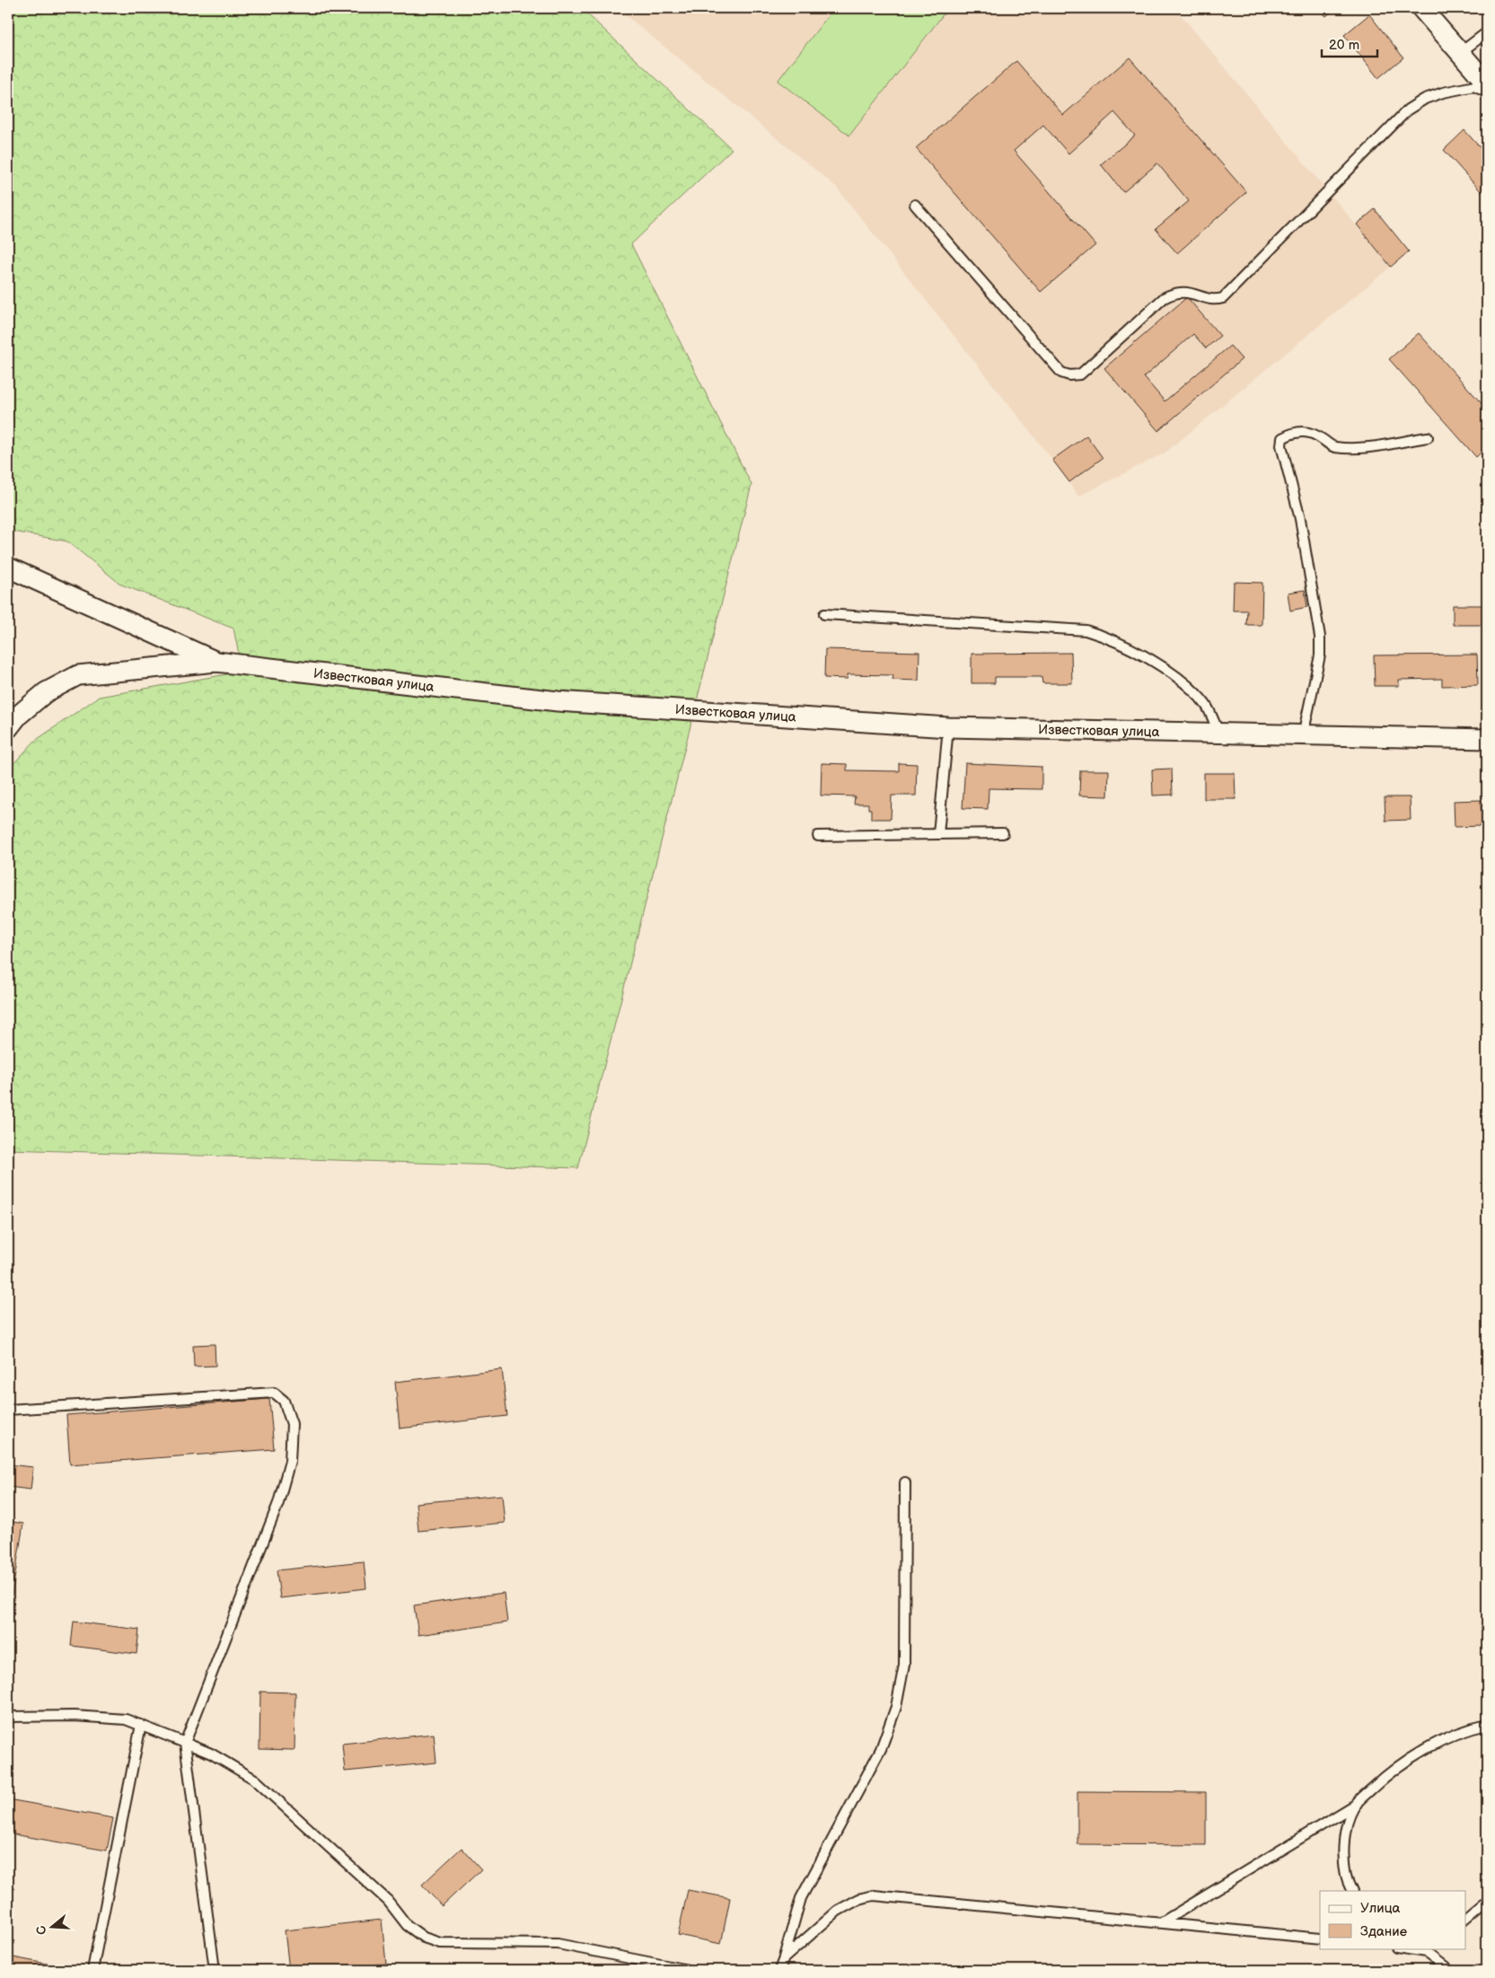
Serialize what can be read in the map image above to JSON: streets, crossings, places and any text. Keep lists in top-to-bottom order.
{
  "streets": {
    "street": ["Известковая улица"]
  },
  "legend": ["Улица", "Здание"],
  "scale_bar": "20 m",
  "north": "left"
}
